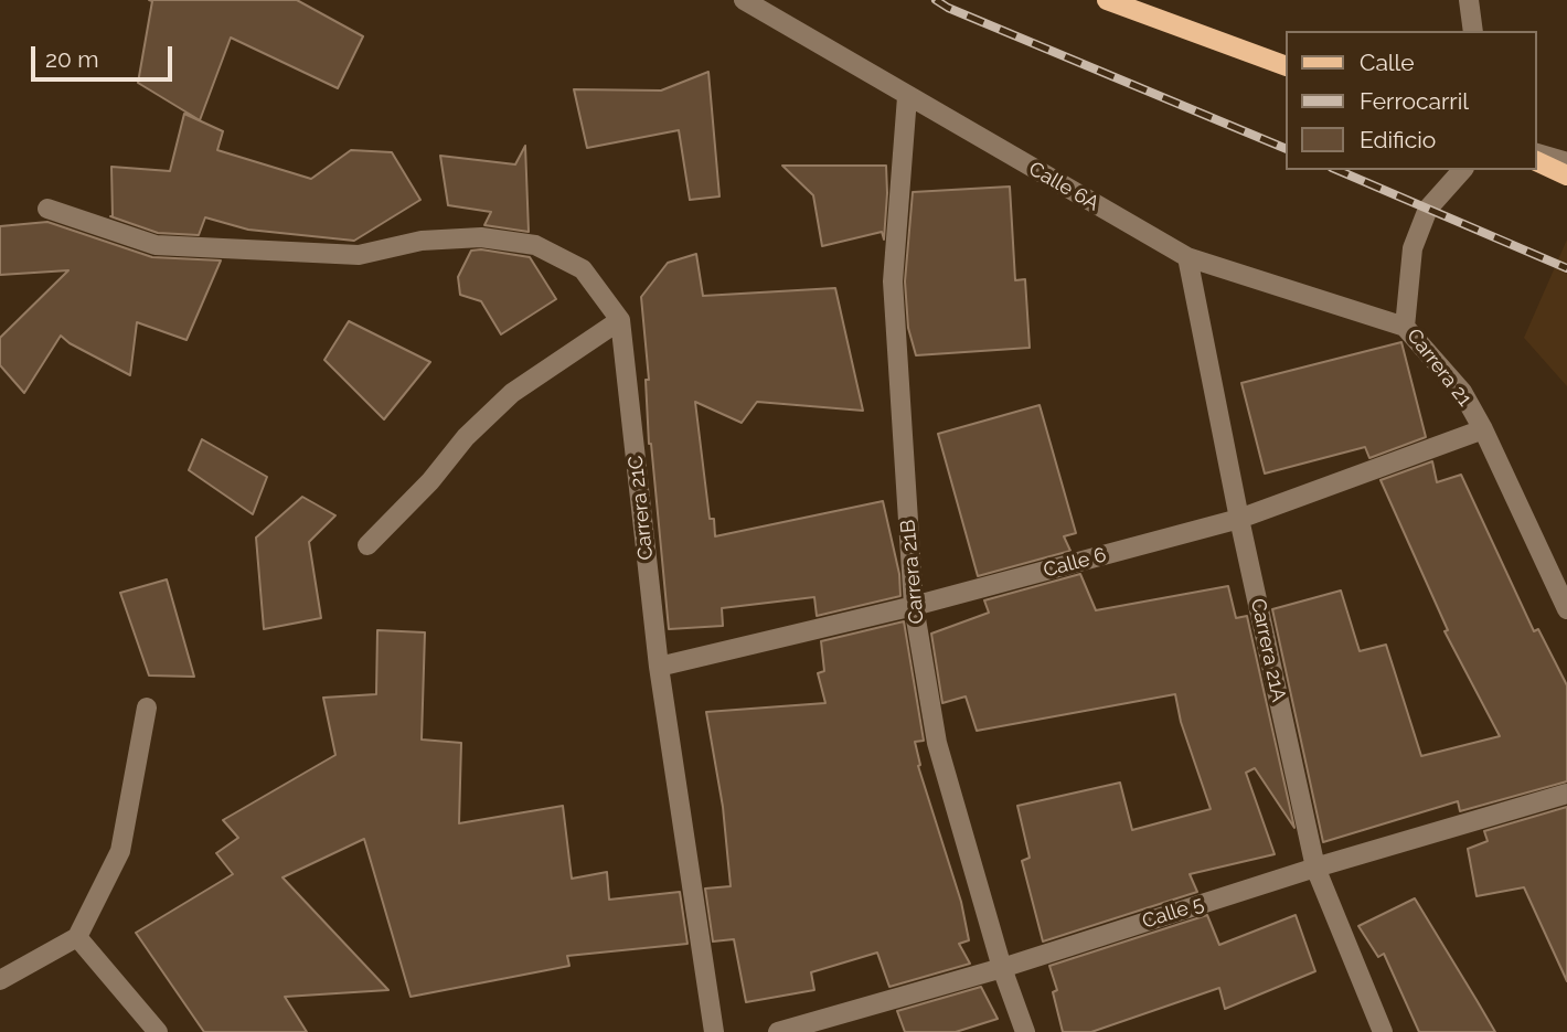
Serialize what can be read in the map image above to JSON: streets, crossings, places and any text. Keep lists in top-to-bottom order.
{
  "streets": {
    "street": [
      "Calle 6A",
      "Carrera 21",
      "Carrera 21C",
      "Calle 6",
      "Carrera 21B",
      "Carrera 21A",
      "Calle 5"
    ]
  },
  "crossings": [
    ["Calle 6A", "Carrera 21"],
    ["Calle 6A", "Carrera 21B"],
    ["Calle 6A", "Carrera 21A"],
    ["Carrera 21", "Calle 6"],
    ["Carrera 21C", "Calle 6"],
    ["Calle 6", "Carrera 21B"],
    ["Calle 6", "Carrera 21A"],
    ["Carrera 21B", "Calle 5"],
    ["Carrera 21A", "Calle 5"]
  ],
  "legend": ["Calle", "Ferrocarril", "Edificio"],
  "scale_bar": "20 m"
}
